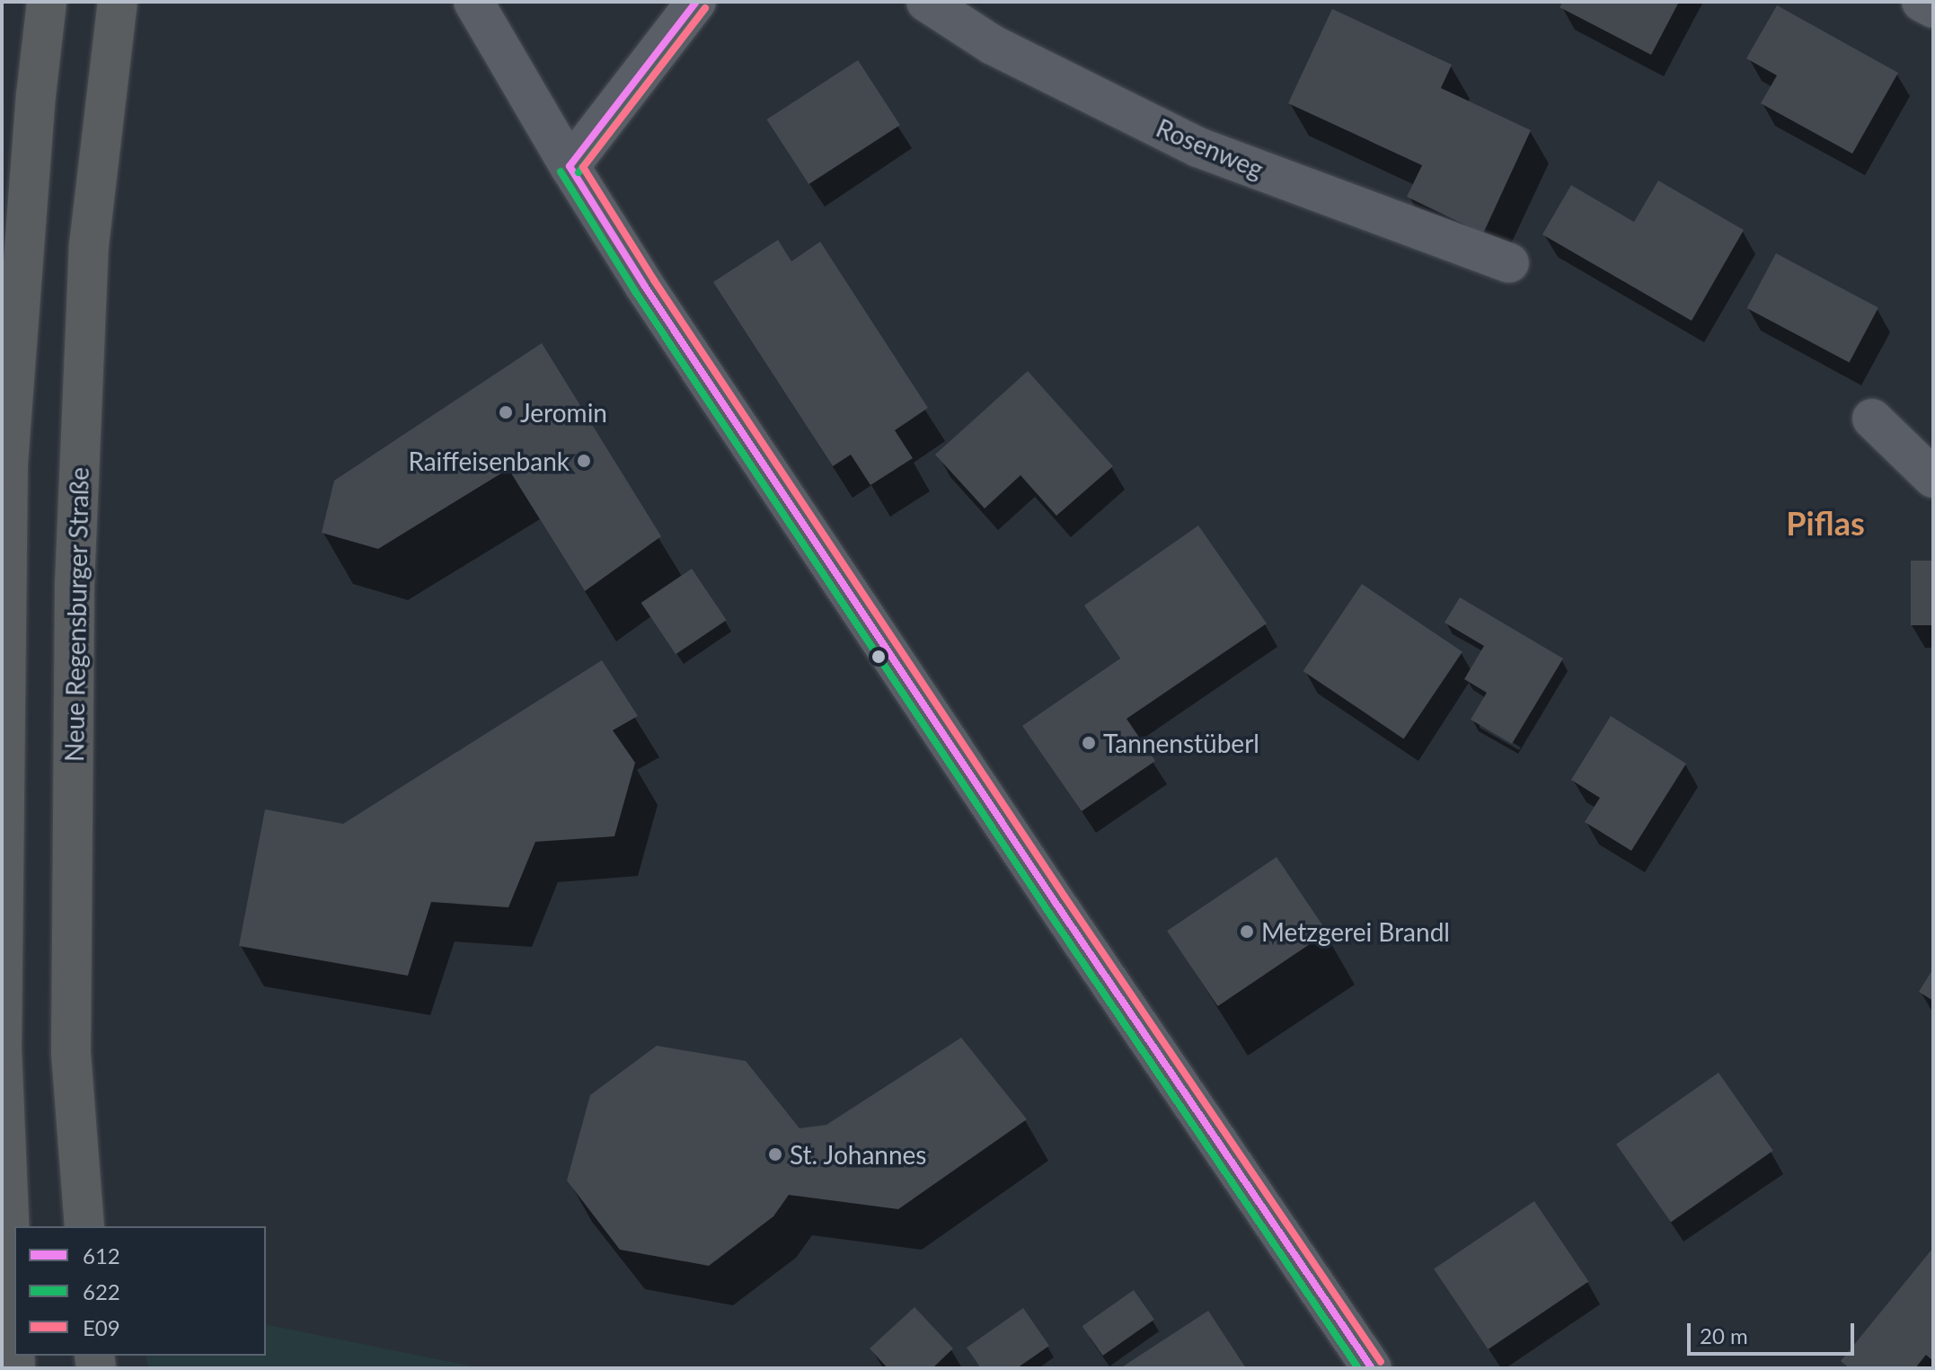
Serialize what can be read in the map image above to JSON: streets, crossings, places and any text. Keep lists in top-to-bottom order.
{
  "streets": {
    "highway": ["Neue Regensburger Straße"],
    "street": ["Rosenweg"]
  },
  "districts": ["Piflas"],
  "places": [
    "Jeromin",
    "Raiffeisenbank",
    "Tannenstüberl",
    "Metzgerei Brandl",
    "St. Johannes"
  ],
  "lines": ["transit line 612", "transit line 622", "transit line E09"],
  "legend": ["612", "622", "E09"],
  "scale_bar": "20 m"
}
